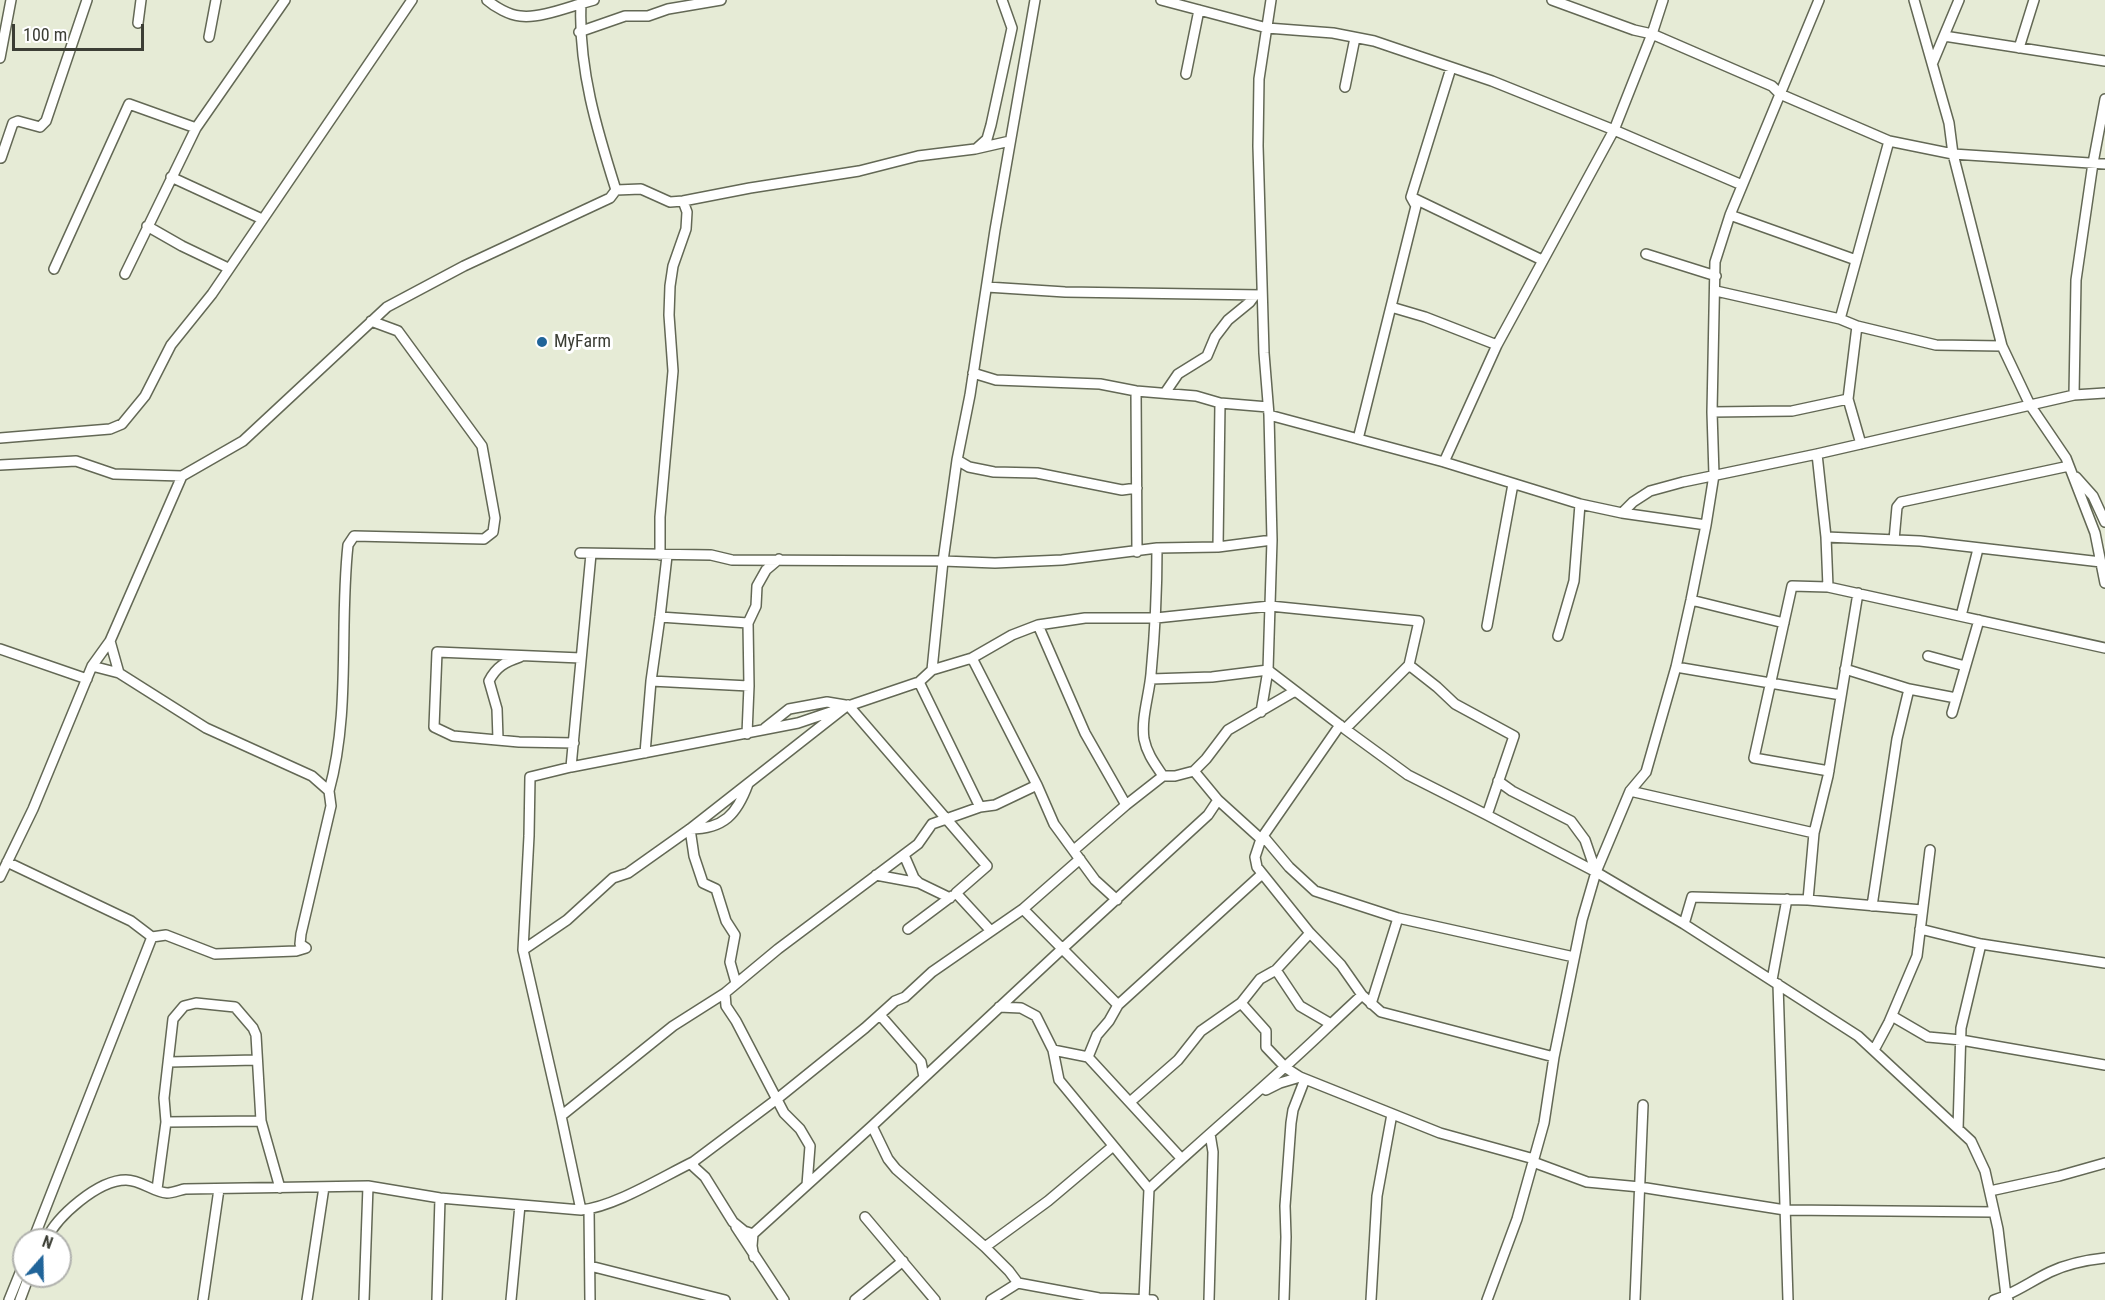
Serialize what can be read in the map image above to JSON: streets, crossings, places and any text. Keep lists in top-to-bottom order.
{
  "places": ["MyFarm"],
  "scale_bar": "100 m",
  "north": "top"
}
